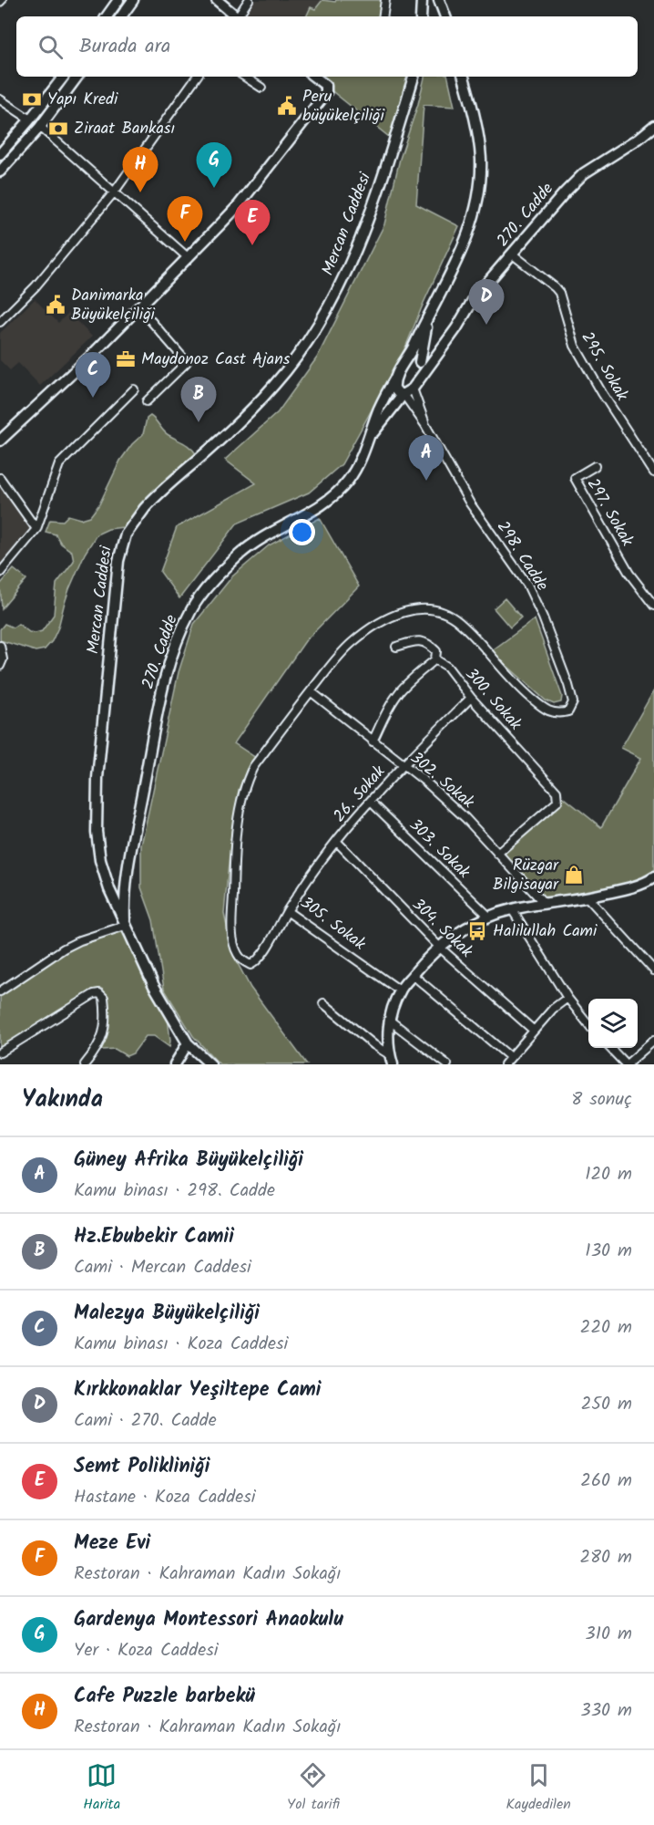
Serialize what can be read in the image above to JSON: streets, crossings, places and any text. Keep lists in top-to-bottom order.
{
  "streets": {
    "street": [
      "270. Cadde",
      "Mercan Caddesi",
      "295. Sokak",
      "297. Sokak",
      "298. Cadde",
      "300. Sokak",
      "302. Sokak",
      "26. Sokak",
      "303. Sokak",
      "305. Sokak",
      "304. Sokak"
    ]
  },
  "crossings": [
    ["270. Cadde", "Mercan Caddesi"],
    ["270. Cadde", "295. Sokak"],
    ["270. Cadde", "298. Cadde"],
    ["298. Cadde", "302. Sokak"],
    ["300. Sokak", "302. Sokak"],
    ["300. Sokak", "26. Sokak"],
    ["302. Sokak", "26. Sokak"],
    ["26. Sokak", "303. Sokak"],
    ["26. Sokak", "305. Sokak"],
    ["26. Sokak", "304. Sokak"],
    ["305. Sokak", "304. Sokak"]
  ],
  "places": {
    "bank": ["Yapı Kredi", "Ziraat Bankası"],
    "public building": ["Peru büyükelçiliği", "Danimarka Büyükelçiliği"],
    "office": ["Maydonoz Cast Ajans"],
    "shop": ["Rüzgar Bilgisayar"],
    "bus stop": ["Halilullah Cami"]
  },
  "page": {
    "search": "Burada ara",
    "pins": [
      "G",
      "H",
      "F",
      "E",
      "D",
      "C",
      "B",
      "A"
    ],
    "heading": ["Yakında", "8 sonuç"],
    "list": [
      {
        "mark": "A",
        "name": "Güney Afrika Büyükelçiliği",
        "note": "Kamu binası · 298. Cadde",
        "value": "120 m"
      },
      {
        "mark": "B",
        "name": "Hz.Ebubekir Camii",
        "note": "Cami · Mercan Caddesi",
        "value": "130 m"
      },
      {
        "mark": "C",
        "name": "Malezya Büyükelçiliği",
        "note": "Kamu binası · Koza Caddesi",
        "value": "220 m"
      },
      {
        "mark": "D",
        "name": "Kırkkonaklar Yeşiltepe Cami",
        "note": "Cami · 270. Cadde",
        "value": "250 m"
      },
      {
        "mark": "E",
        "name": "Semt Polikliniği",
        "note": "Hastane · Koza Caddesi",
        "value": "260 m"
      },
      {
        "mark": "F",
        "name": "Meze Evi",
        "note": "Restoran · Kahraman Kadın Sokağı",
        "value": "280 m"
      },
      {
        "mark": "G",
        "name": "Gardenya Montessori Anaokulu",
        "note": "Yer · Koza Caddesi",
        "value": "310 m"
      },
      {
        "mark": "H",
        "name": "Cafe Puzzle barbekü",
        "note": "Restoran · Kahraman Kadın Sokağı",
        "value": "330 m"
      }
    ],
    "nav": ["Harita", "Yol tarifi", "Kaydedilen"]
  }
}
